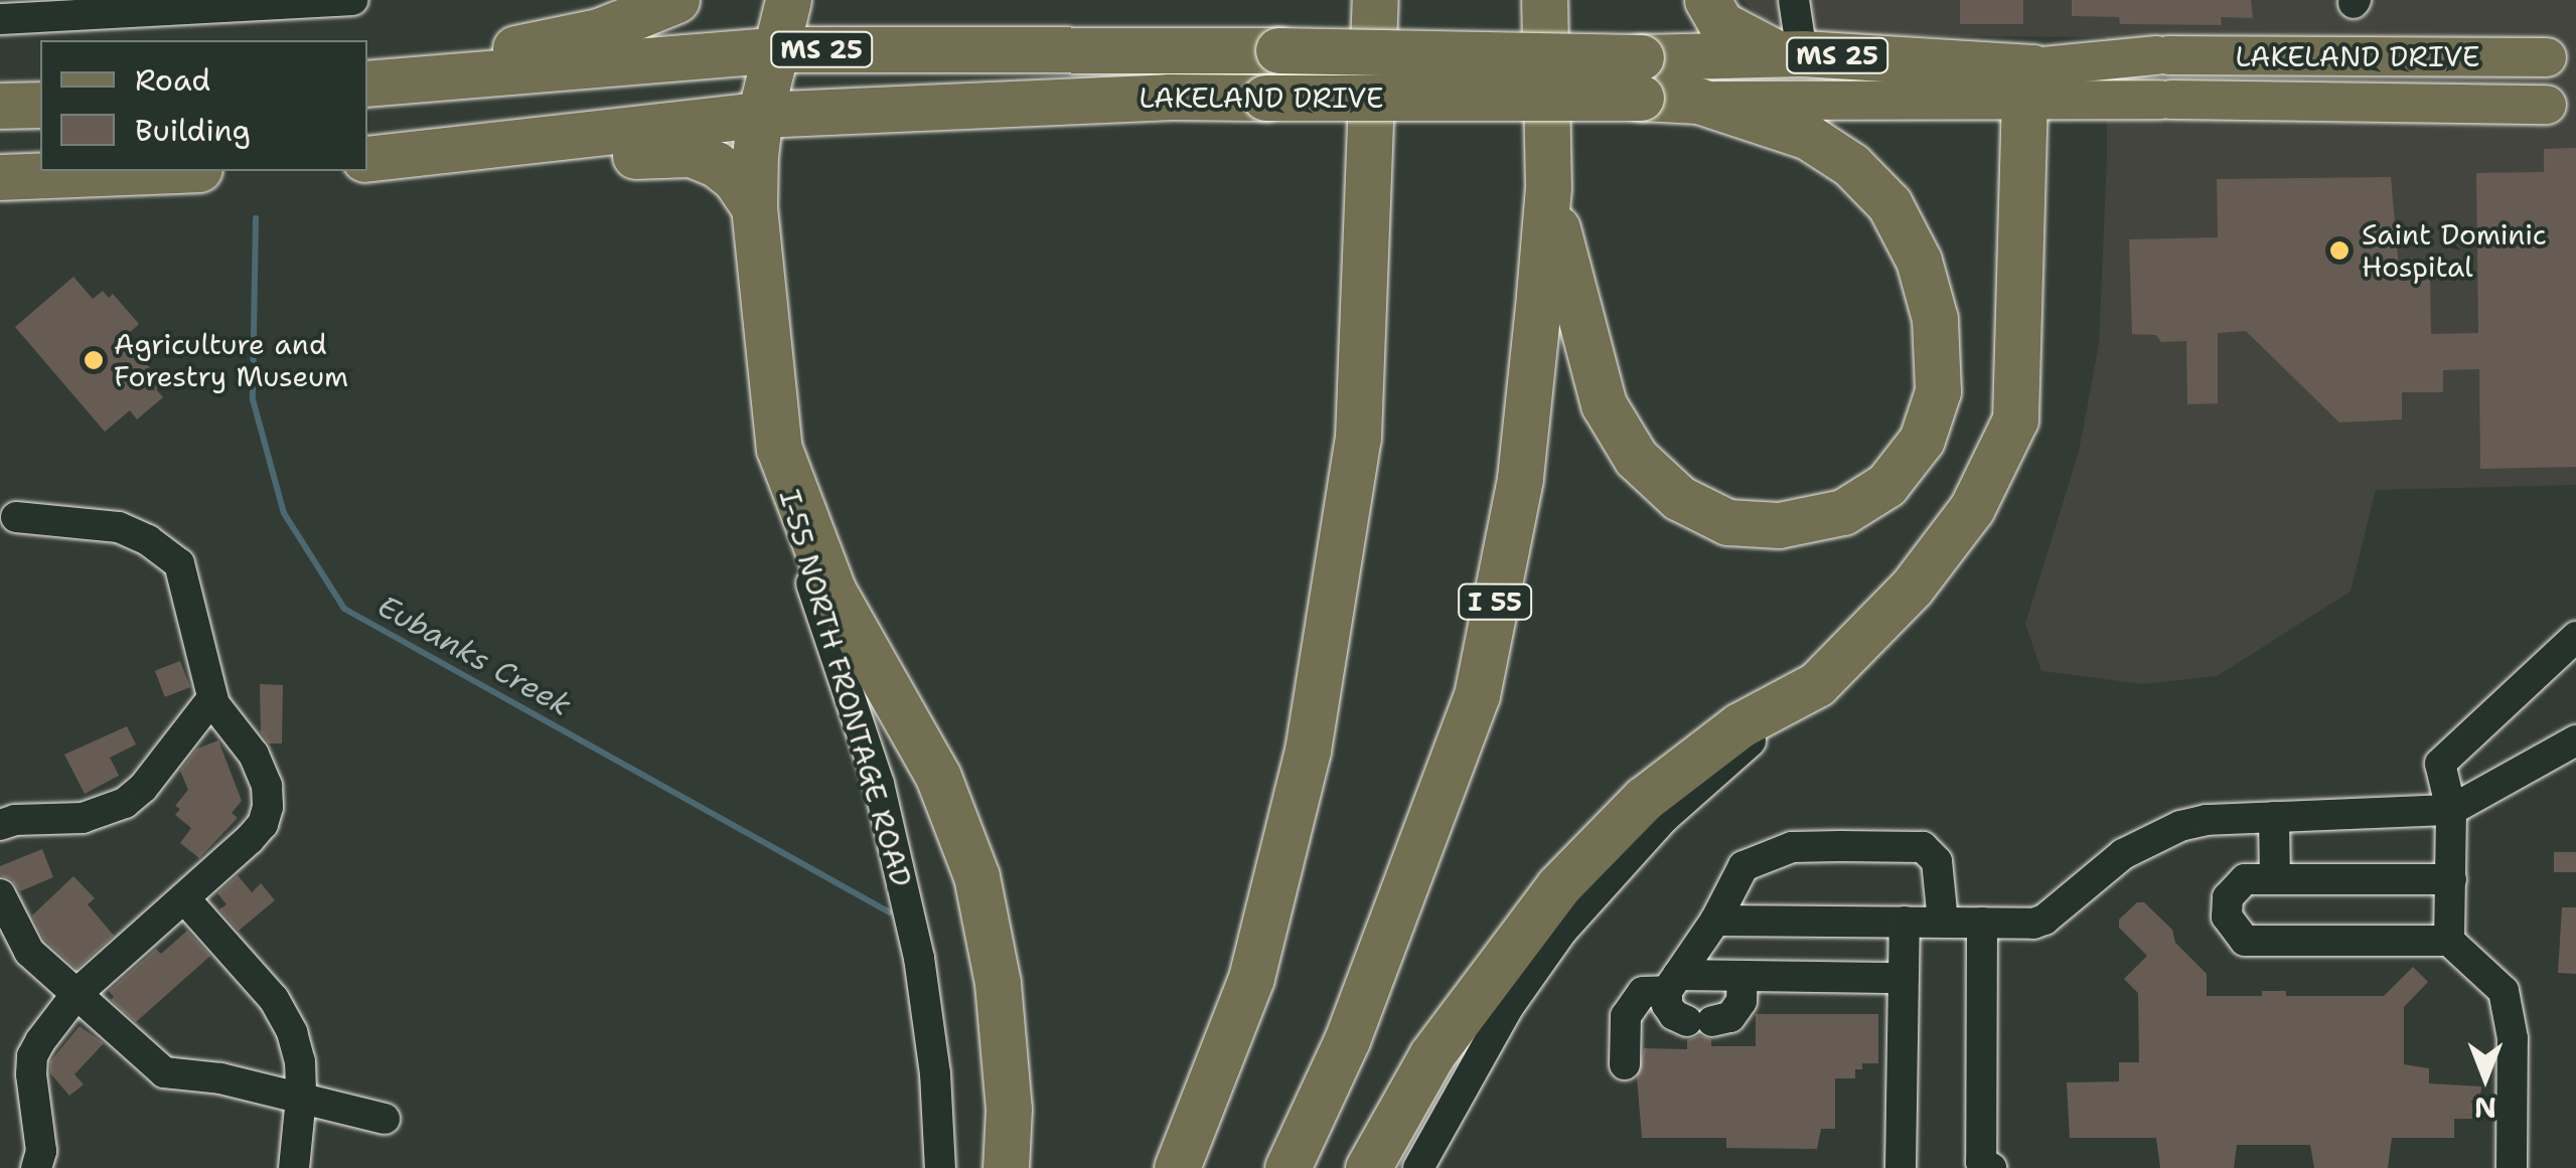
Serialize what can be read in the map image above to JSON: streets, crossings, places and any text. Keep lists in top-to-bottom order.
{
  "streets": {
    "highway": ["MS 25", "LAKELAND DRIVE", "I 55"],
    "street": ["I-55 NORTH FRONTAGE ROAD"]
  },
  "water": ["Eubanks Creek"],
  "places": ["Saint Dominic Hospital", "Agriculture and Forestry Museum"],
  "legend": ["Road", "Building"],
  "north": "bottom"
}
